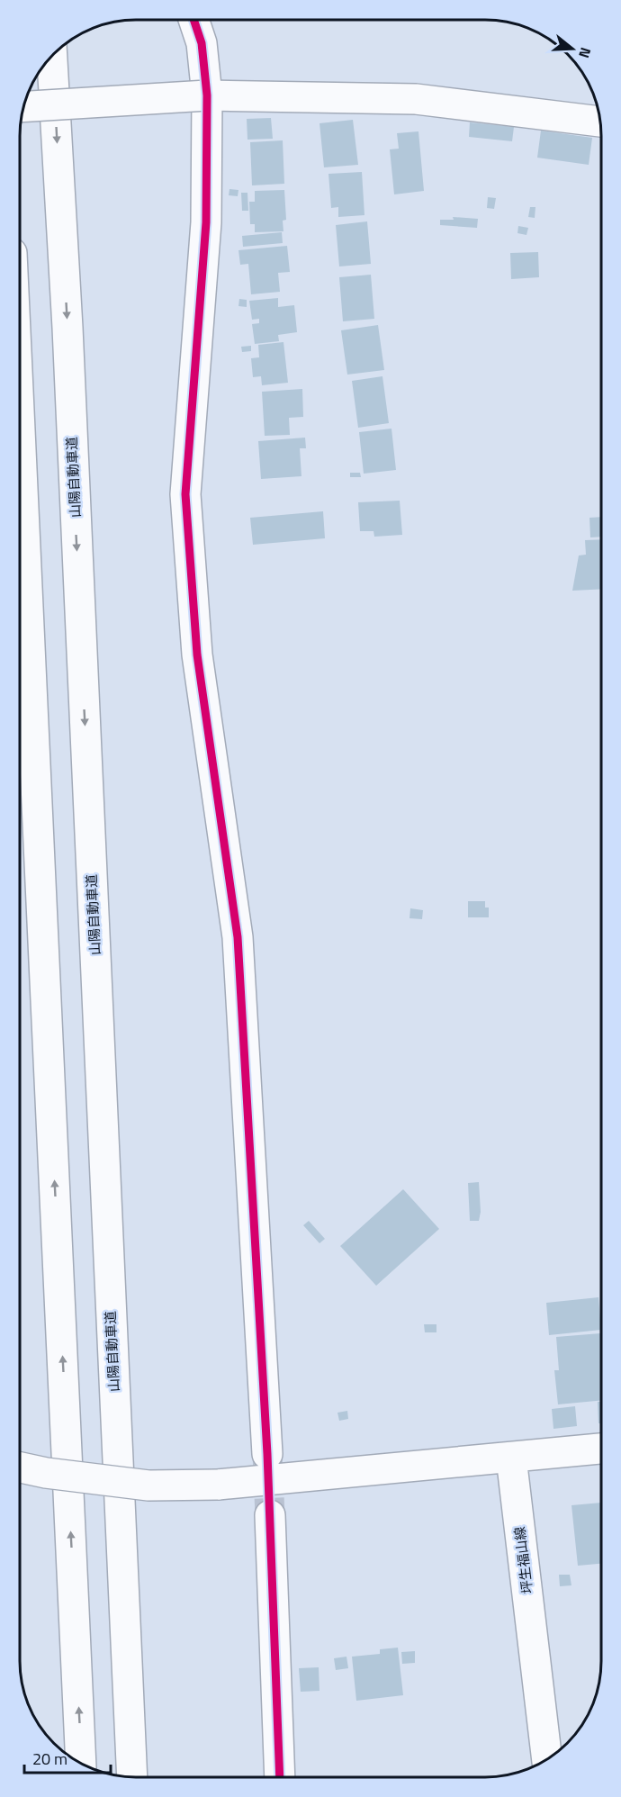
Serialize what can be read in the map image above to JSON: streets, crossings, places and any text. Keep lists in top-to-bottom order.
{
  "streets": {
    "main road": ["山陽自動車道", "坪生福山線"]
  },
  "scale_bar": "20 m",
  "north": "right"
}
